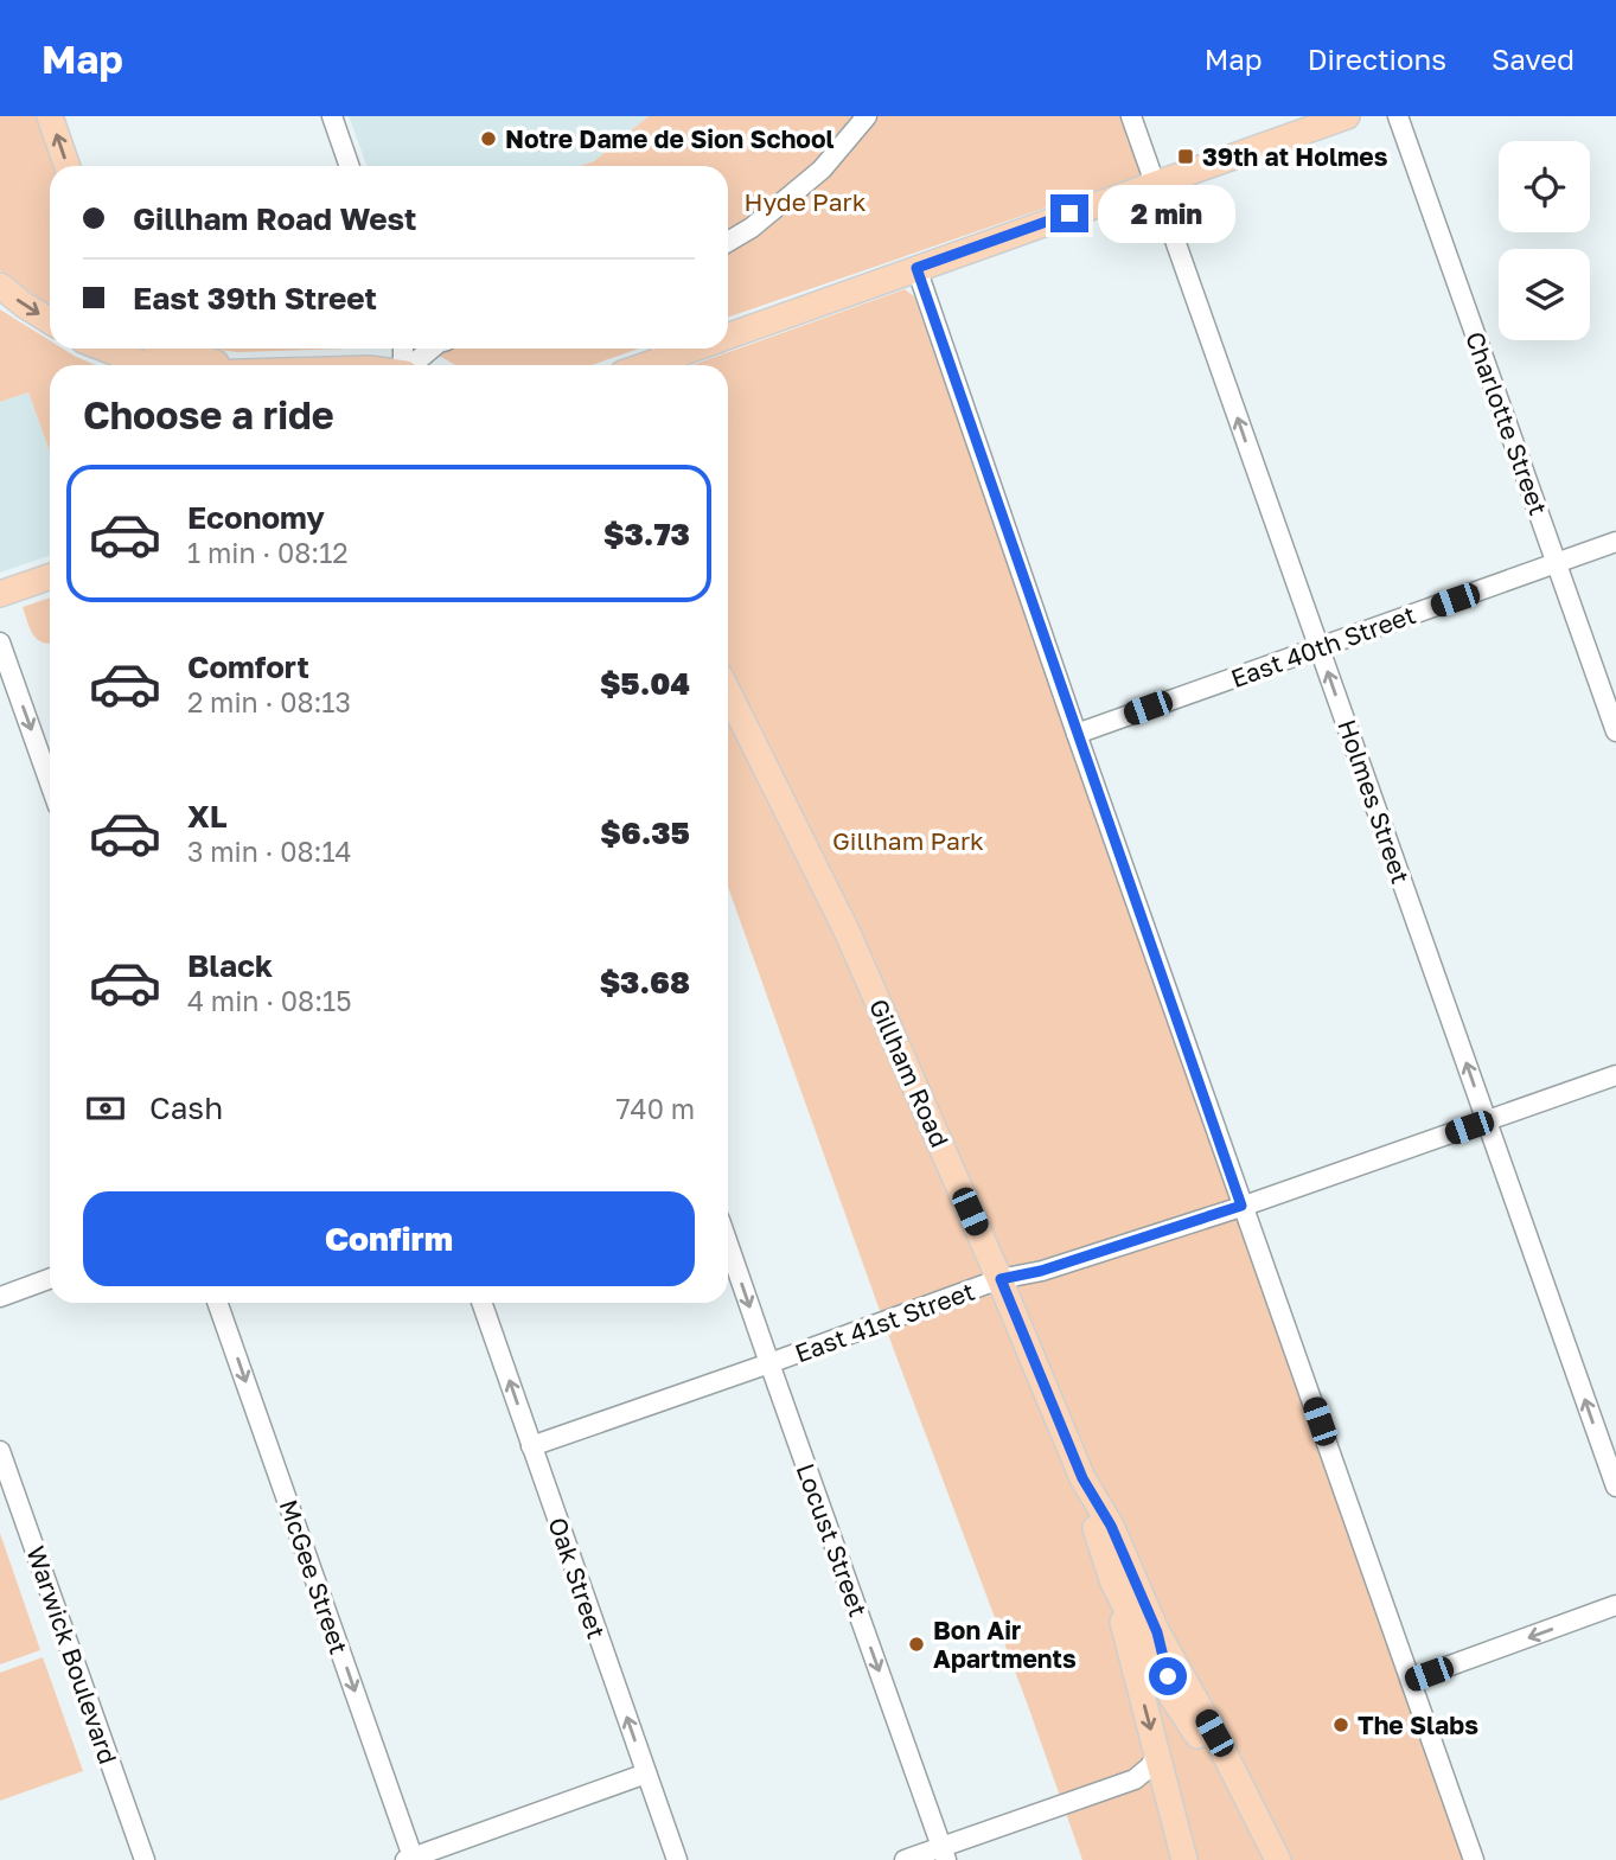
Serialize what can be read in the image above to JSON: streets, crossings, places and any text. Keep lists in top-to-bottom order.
{
  "streets": {
    "main road": ["Gillham Road"],
    "street": [
      "Charlotte Street",
      "East 40th Street",
      "Holmes Street",
      "East 41st Street",
      "Locust Street",
      "McGee Street",
      "Oak Street",
      "Warwick Boulevard"
    ]
  },
  "crossings": [
    ["Charlotte Street", "East 40th Street"],
    ["East 40th Street", "Holmes Street"],
    ["Holmes Street", "East 41st Street"],
    ["Gillham Road", "East 41st Street"],
    ["East 41st Street", "Locust Street"],
    ["East 41st Street", "Oak Street"]
  ],
  "one_way": [
    "Holmes Street",
    "Locust Street",
    "McGee Street",
    "Oak Street"
  ],
  "parks": ["Hyde Park", "Gillham Park"],
  "places": {
    "other": ["Notre Dame de Sion School", "Bon Air Apartments", "The Slabs"],
    "transit": ["39th at Holmes"]
  },
  "page": {
    "header": "Map",
    "nav": ["Map", "Directions", "Saved"],
    "banner": ["Gillham Road West", "East 39th Street"],
    "bubble": "2 min",
    "heading": "Choose a ride",
    "list": [
      {
        "name": "Economy",
        "note": "1 min · 08:12",
        "value": "$3.73"
      },
      {
        "name": "Comfort",
        "note": "2 min · 08:13",
        "value": "$5.04"
      },
      {
        "name": "XL",
        "note": "3 min · 08:14",
        "value": "$6.35"
      },
      {
        "name": "Black",
        "note": "4 min · 08:15",
        "value": "$3.68"
      }
    ],
    "pay": ["Cash", "740 m"],
    "buttons": "Confirm"
  }
}
